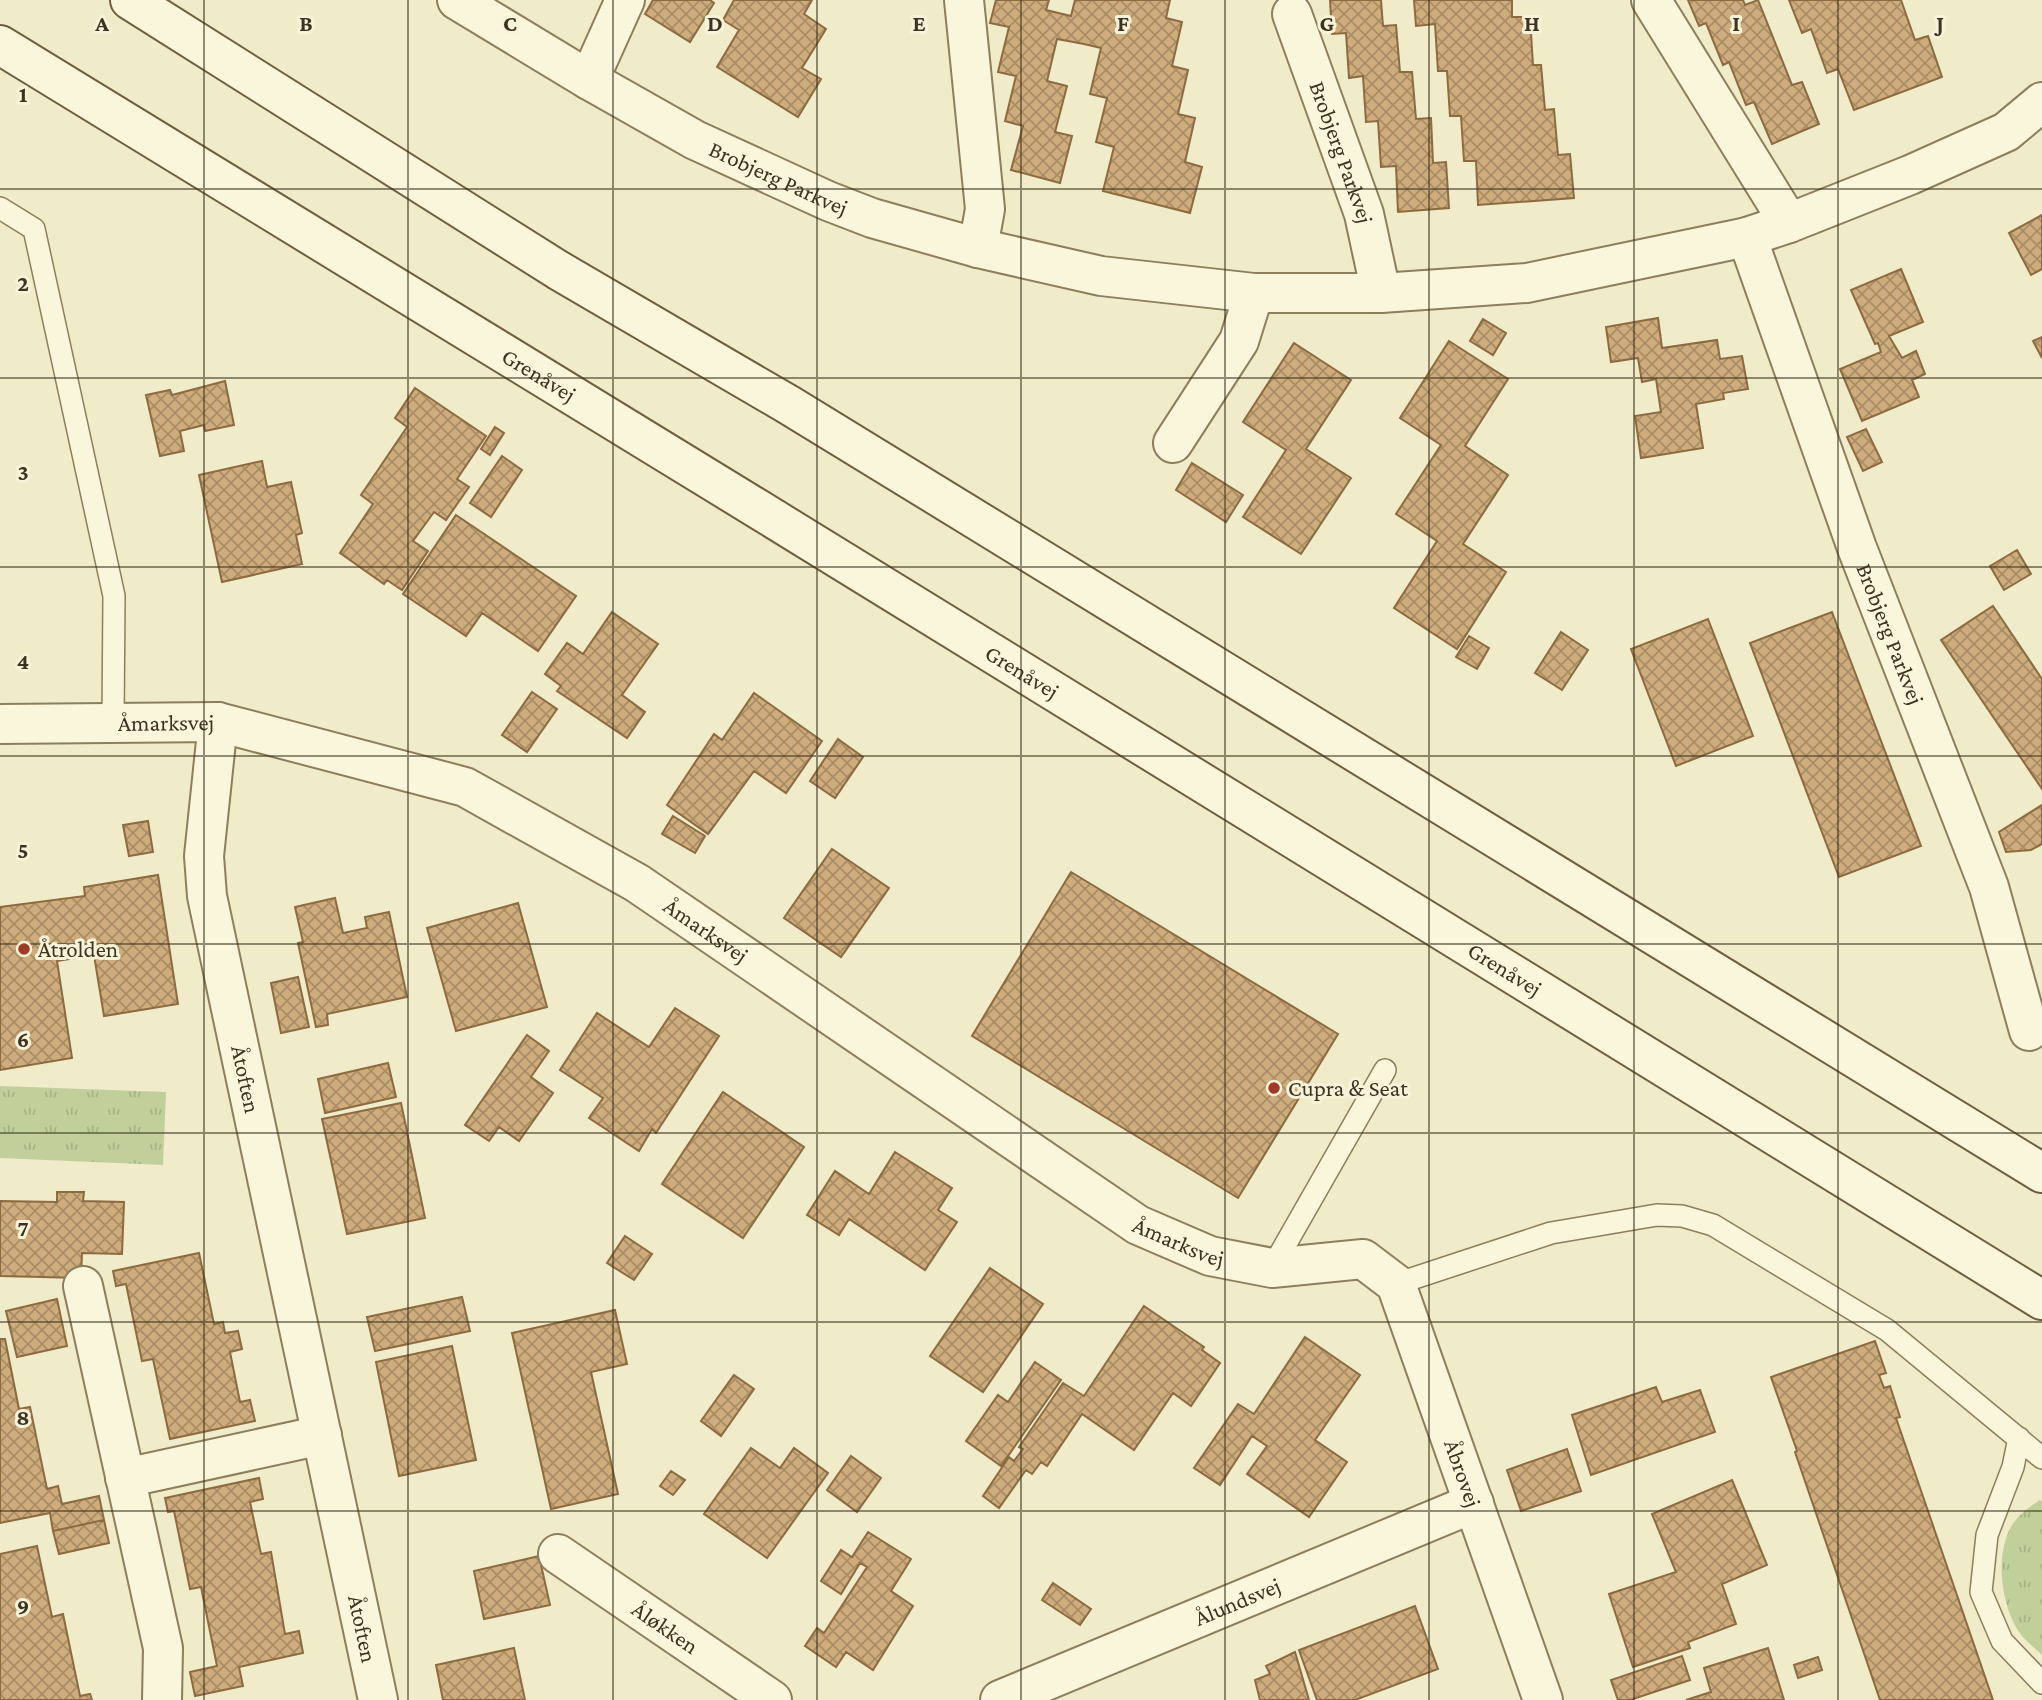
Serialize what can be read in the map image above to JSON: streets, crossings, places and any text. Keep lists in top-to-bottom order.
{
  "streets": {
    "street": [
      "Brobjerg Parkvej",
      "Grenåvej",
      "Åmarksvej",
      "Åtoften",
      "Åbrovej",
      "Ålundsvej",
      "Åløkken"
    ]
  },
  "crossings": [
    ["Åmarksvej", "Åtoften"],
    ["Åmarksvej", "Åbrovej"],
    ["Åbrovej", "Ålundsvej"]
  ],
  "places": ["Åtrolden", "Cupra & Seat"],
  "grid": {
    "columns": [
      "A",
      "B",
      "C",
      "D",
      "E",
      "F",
      "G",
      "H",
      "I",
      "J"
    ],
    "rows": [
      "1",
      "2",
      "3",
      "4",
      "5",
      "6",
      "7",
      "8",
      "9"
    ]
  }
}
